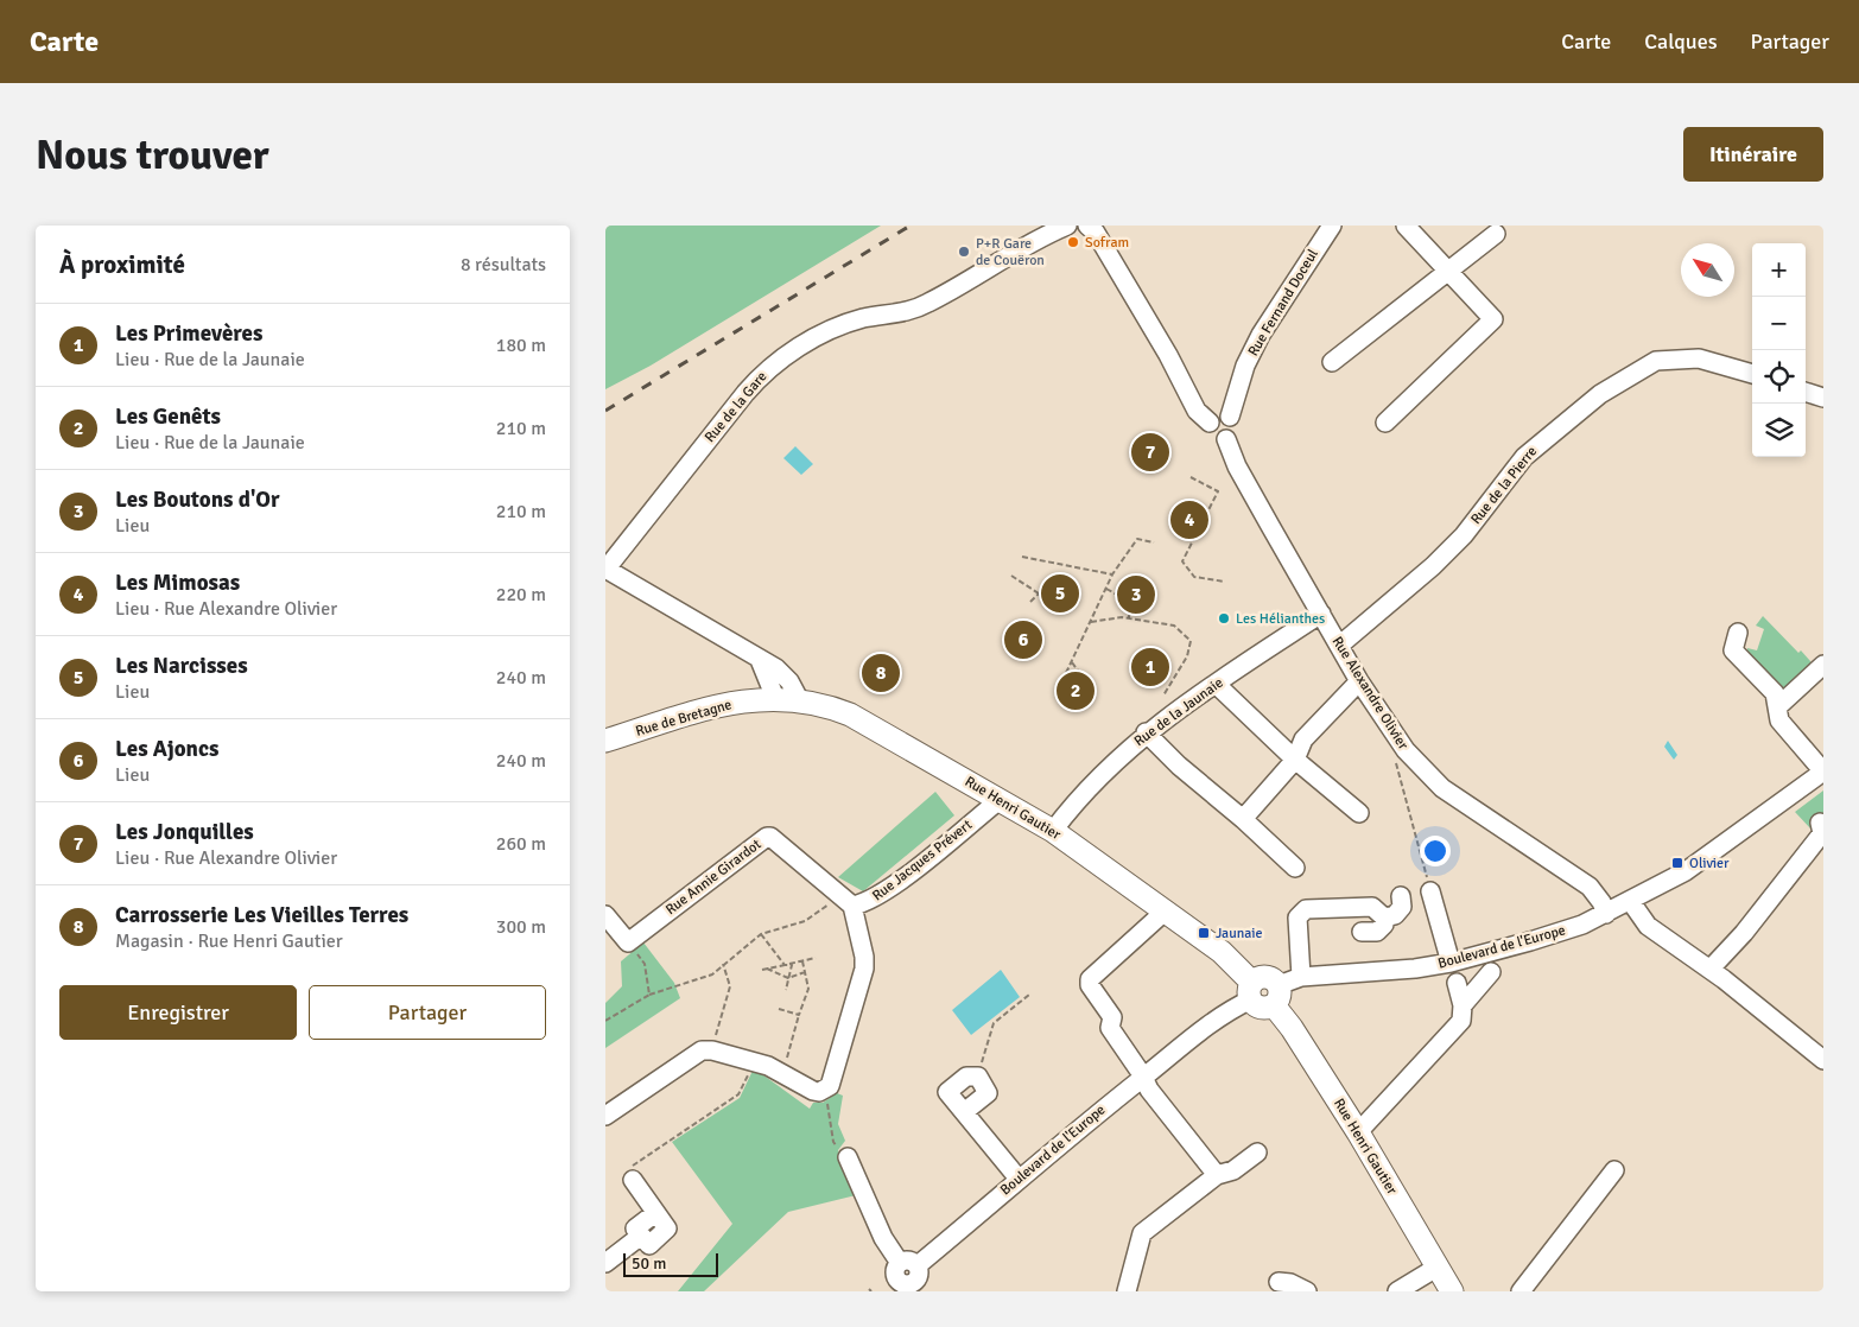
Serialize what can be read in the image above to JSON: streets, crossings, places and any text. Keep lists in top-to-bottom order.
{
  "streets": {
    "main road": ["Rue de Bretagne", "Rue Henri Gautier"],
    "street": [
      "Rue Fernand Doceul",
      "Rue de la Gare",
      "Rue de la Pierre",
      "Rue Alexandre Olivier",
      "Rue de la Jaunaie",
      "Rue Jacques Prévert",
      "Rue Annie Girardot",
      "Boulevard de l'Europe"
    ]
  },
  "crossings": [
    ["Rue Fernand Doceul", "Rue Alexandre Olivier"],
    ["Rue de la Pierre", "Rue Alexandre Olivier"],
    ["Rue Alexandre Olivier", "Rue de la Jaunaie"],
    ["Rue Alexandre Olivier", "Boulevard de l'Europe"],
    ["Rue de la Jaunaie", "Rue Henri Gautier"],
    ["Rue de Bretagne", "Rue Henri Gautier"],
    ["Rue Henri Gautier", "Rue Jacques Prévert"],
    ["Rue Henri Gautier", "Boulevard de l'Europe"],
    ["Rue Jacques Prévert", "Rue Annie Girardot"]
  ],
  "places": {
    "other": ["Sofram", "P+R Gare de Couëron", "Les Hélianthes"],
    "transit": ["Olivier", "Jaunaie"]
  },
  "scale_bar": "50 m",
  "north": "top left",
  "page": {
    "header": "Carte",
    "nav": ["Carte", "Calques", "Partager"],
    "buttons": [
      "Itinéraire",
      ["Enregistrer", "Partager"]
    ],
    "title": "Nous trouver",
    "heading": ["À proximité", "8 résultats"],
    "map_buttons": ["+", "−"],
    "list": [
      {
        "mark": "1",
        "name": "Les Primevères",
        "note": "Lieu · Rue de la Jaunaie",
        "value": "180 m"
      },
      {
        "mark": "2",
        "name": "Les Genêts",
        "note": "Lieu · Rue de la Jaunaie",
        "value": "210 m"
      },
      {
        "mark": "3",
        "name": "Les Boutons d'Or",
        "note": "Lieu",
        "value": "210 m"
      },
      {
        "mark": "4",
        "name": "Les Mimosas",
        "note": "Lieu · Rue Alexandre Olivier",
        "value": "220 m"
      },
      {
        "mark": "5",
        "name": "Les Narcisses",
        "note": "Lieu",
        "value": "240 m"
      },
      {
        "mark": "6",
        "name": "Les Ajoncs",
        "note": "Lieu",
        "value": "240 m"
      },
      {
        "mark": "7",
        "name": "Les Jonquilles",
        "note": "Lieu · Rue Alexandre Olivier",
        "value": "260 m"
      },
      {
        "mark": "8",
        "name": "Carrosserie Les Vieilles Terres",
        "note": "Magasin · Rue Henri Gautier",
        "value": "300 m"
      }
    ],
    "pins": [
      "7",
      "4",
      "5",
      "3",
      "6",
      "1",
      "8",
      "2"
    ],
    "scale": "50 m"
  }
}
